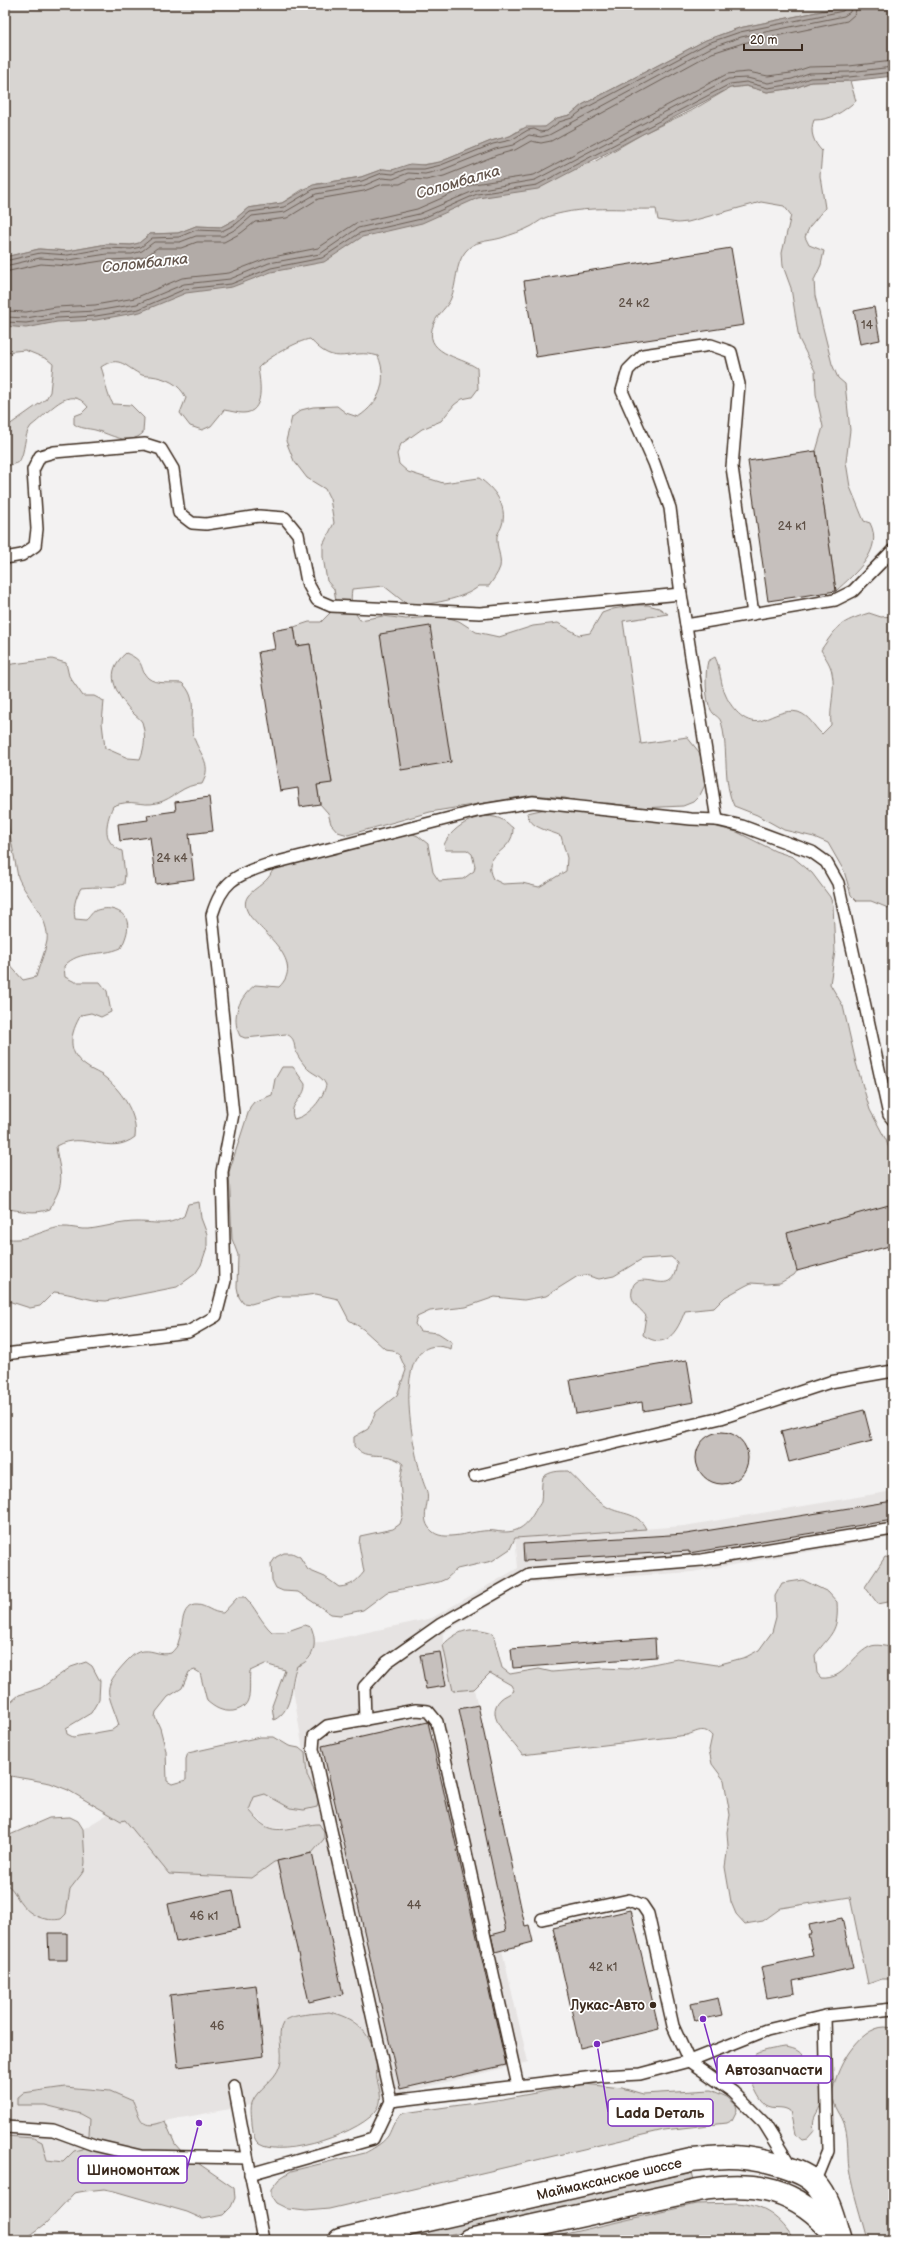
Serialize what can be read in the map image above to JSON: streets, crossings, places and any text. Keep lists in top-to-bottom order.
{
  "streets": {
    "main road": ["Маймаксанское шоссе"]
  },
  "water": ["Соломбалка"],
  "places": [
    "Лукас-Авто",
    "Автозапчасти",
    "Lada Dеталь",
    "Шиномонтаж"
  ],
  "house_numbers": [
    "24 к2",
    "14",
    "24 к1",
    "24 к4",
    "44",
    "46 к1",
    "42 к1",
    "46"
  ],
  "scale_bar": "20 m"
}
